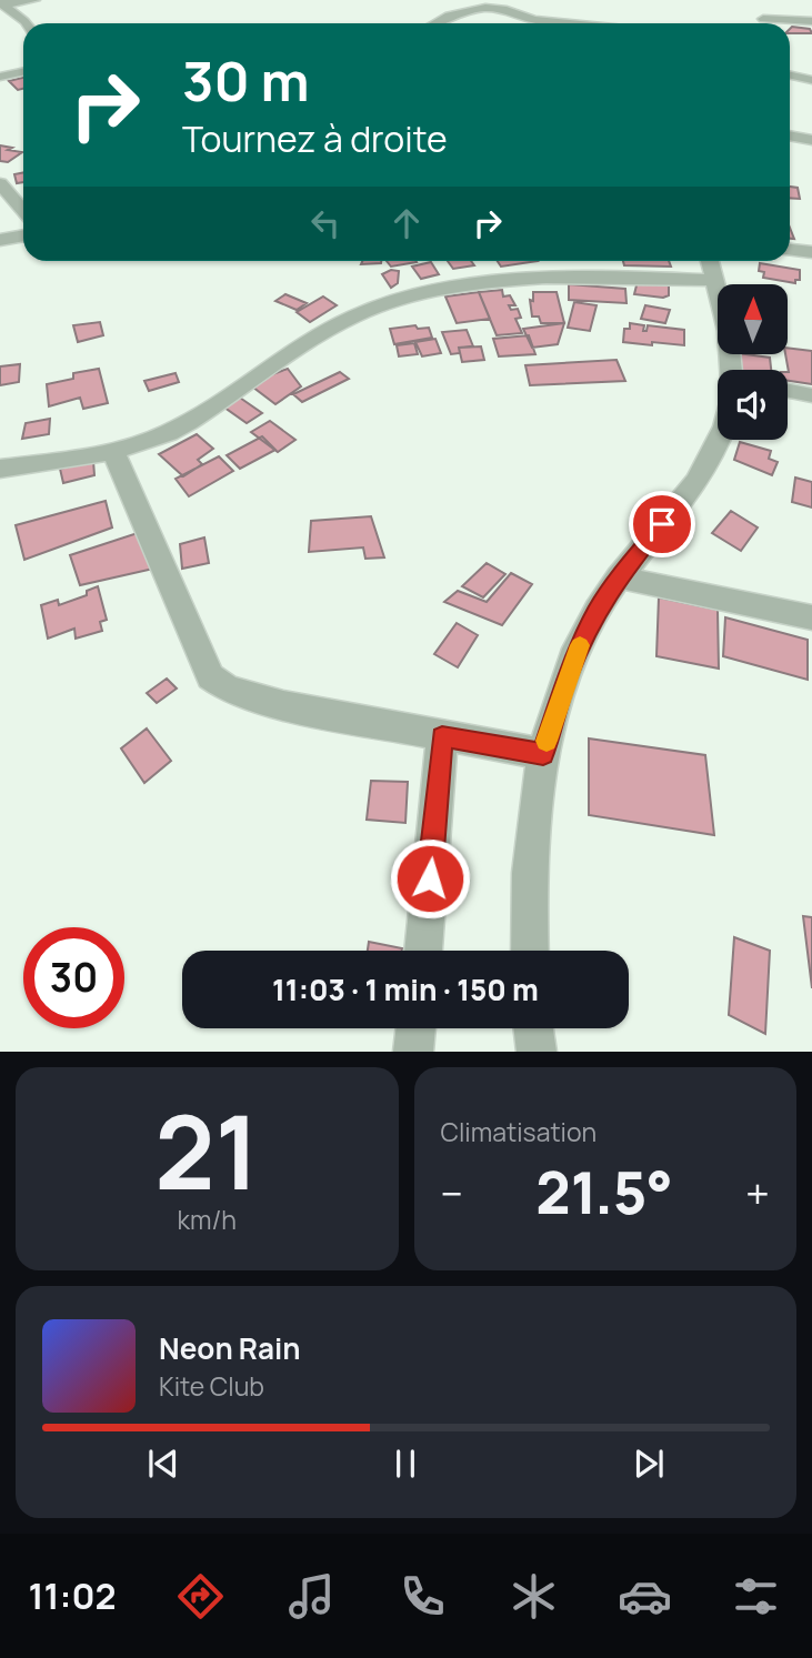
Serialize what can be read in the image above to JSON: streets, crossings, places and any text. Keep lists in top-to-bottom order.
{
  "north": "top",
  "page": {
    "turn": ["30 m", "Tournez à droite"],
    "limit": "30",
    "trip": "11:03 · 1 min · 150 m",
    "tile": [
      ["21", "km/h"],
      "Climatisation"
    ],
    "heat": ["−", "21.5°", "+"],
    "song": ["Neon Rain", "Kite Club"],
    "tabs": "11:02"
  }
}
